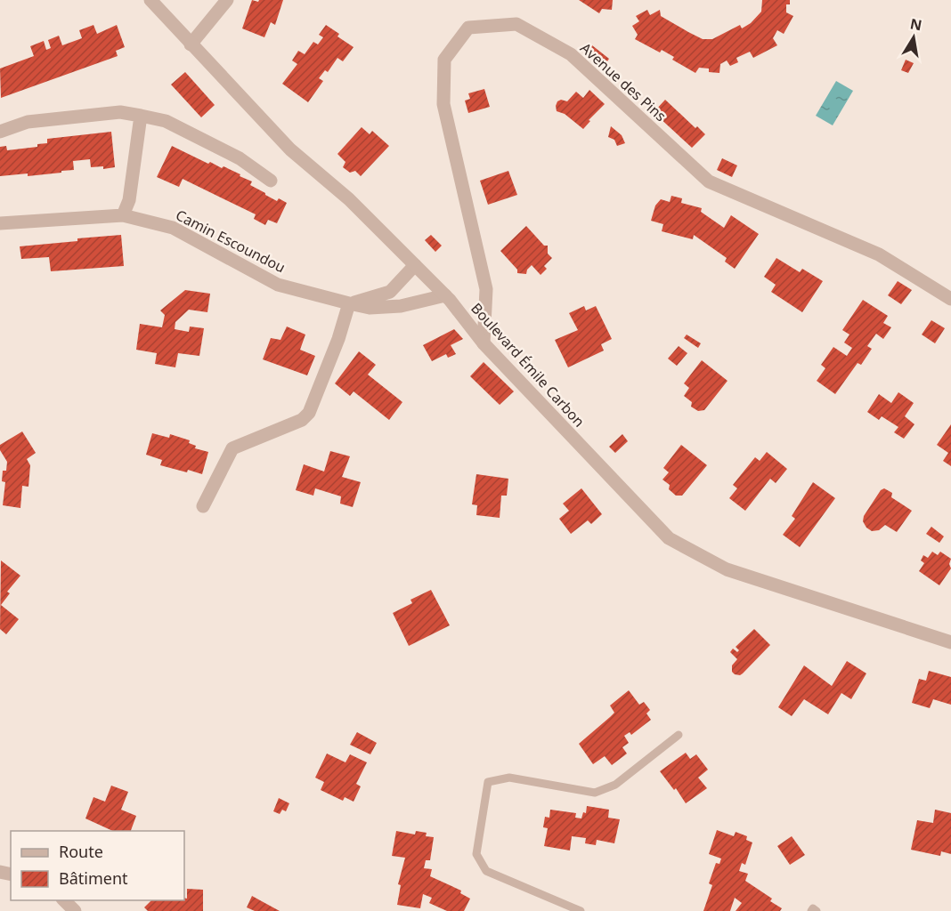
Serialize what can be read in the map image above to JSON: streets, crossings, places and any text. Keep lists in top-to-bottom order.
{
  "streets": {
    "street": ["Avenue des Pins", "Camin Escoundou", "Boulevard Émile Carbon"]
  },
  "crossings": [
    ["Avenue des Pins", "Boulevard Émile Carbon"],
    ["Camin Escoundou", "Boulevard Émile Carbon"]
  ],
  "legend": ["Route", "Bâtiment"],
  "north": "top"
}
